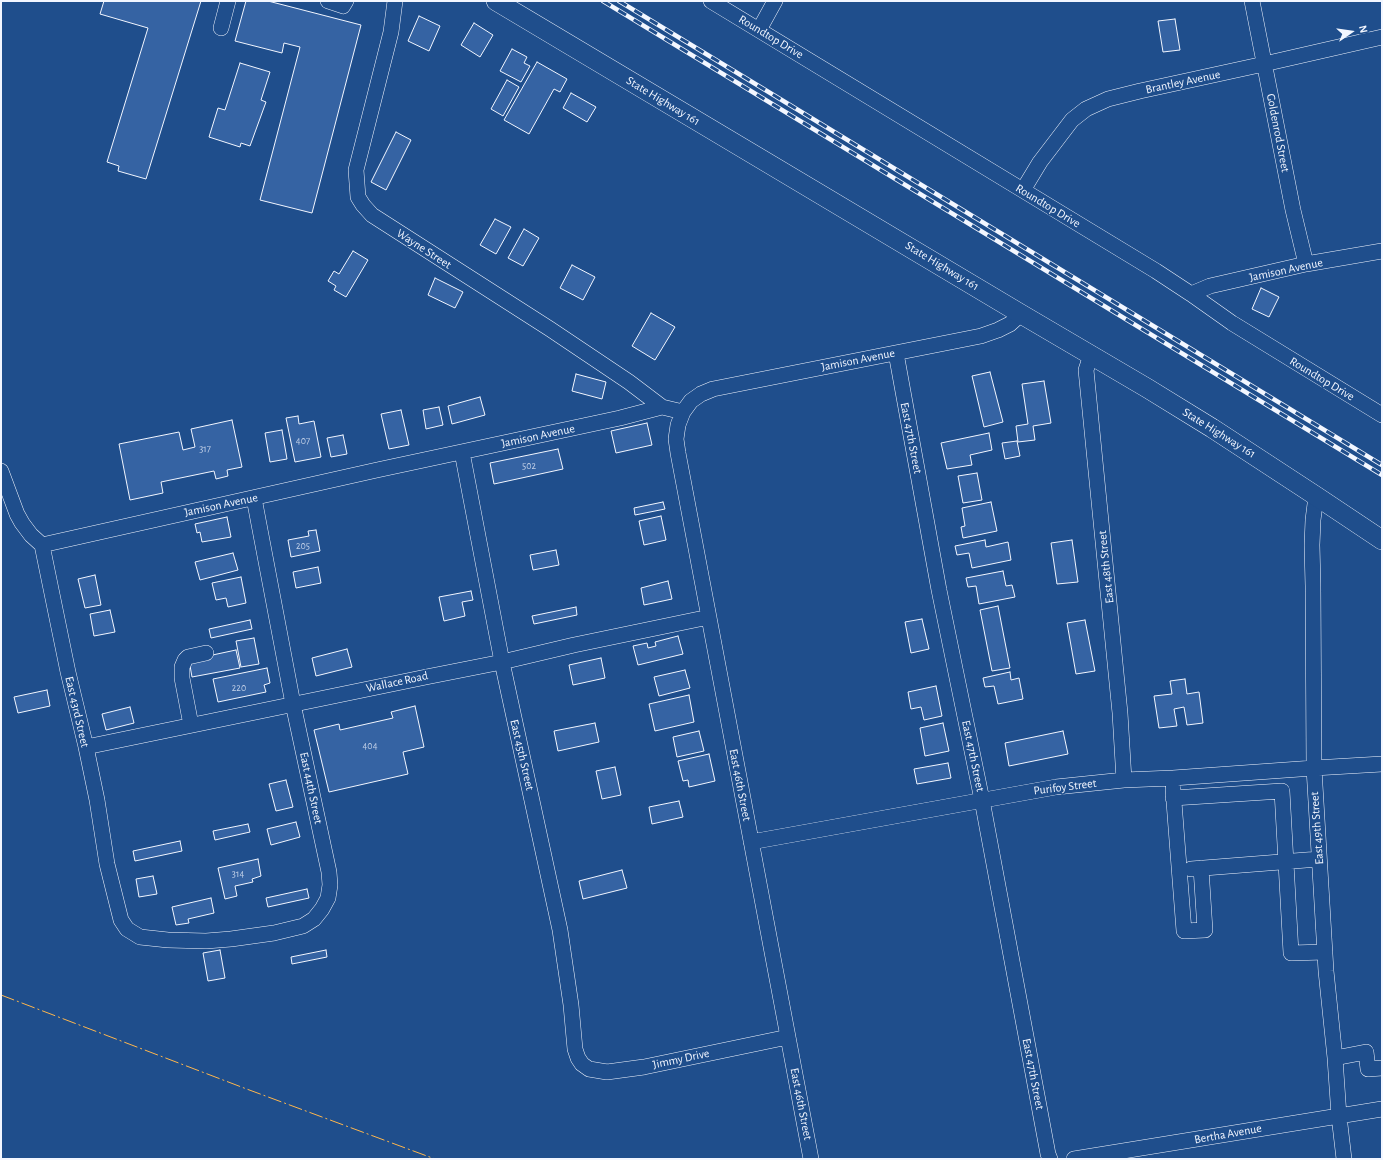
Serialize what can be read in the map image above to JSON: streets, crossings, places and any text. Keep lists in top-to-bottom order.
{
  "streets": {
    "main road": ["State Highway 161"],
    "street": [
      "Roundtop Drive",
      "Brantley Avenue",
      "Goldenrod Street",
      "Wayne Street",
      "Jamison Avenue",
      "East 47th Street",
      "East 48th Street",
      "Wallace Road",
      "East 43rd Street",
      "East 45th Street",
      "East 46th Street",
      "Purifoy Street",
      "East 44th Street",
      "East 49th Street",
      "Jimmy Drive",
      "Bertha Avenue"
    ]
  },
  "crossings": [
    ["Roundtop Drive", "Brantley Avenue"],
    ["Roundtop Drive", "Jamison Avenue"],
    ["Brantley Avenue", "Goldenrod Street"],
    ["State Highway 161", "Jamison Avenue"],
    ["State Highway 161", "East 48th Street"],
    ["State Highway 161", "East 49th Street"],
    ["Goldenrod Street", "Jamison Avenue"],
    ["Wayne Street", "Jamison Avenue"],
    ["Jamison Avenue", "East 47th Street"],
    ["Jamison Avenue", "East 43rd Street"],
    ["Jamison Avenue", "East 45th Street"],
    ["Jamison Avenue", "East 46th Street"],
    ["Jamison Avenue", "East 44th Street"],
    ["East 47th Street", "Purifoy Street"],
    ["East 48th Street", "Purifoy Street"],
    ["Wallace Road", "East 43rd Street"],
    ["Wallace Road", "East 45th Street"],
    ["Wallace Road", "East 46th Street"],
    ["Wallace Road", "East 44th Street"],
    ["East 43rd Street", "East 44th Street"],
    ["East 45th Street", "Jimmy Drive"],
    ["East 46th Street", "Purifoy Street"],
    ["East 46th Street", "Jimmy Drive"],
    ["Purifoy Street", "East 49th Street"],
    ["East 49th Street", "Bertha Avenue"]
  ],
  "house_numbers": [
    "407",
    "317",
    "502",
    "205",
    "220",
    "404",
    "314"
  ],
  "north": "right"
}
